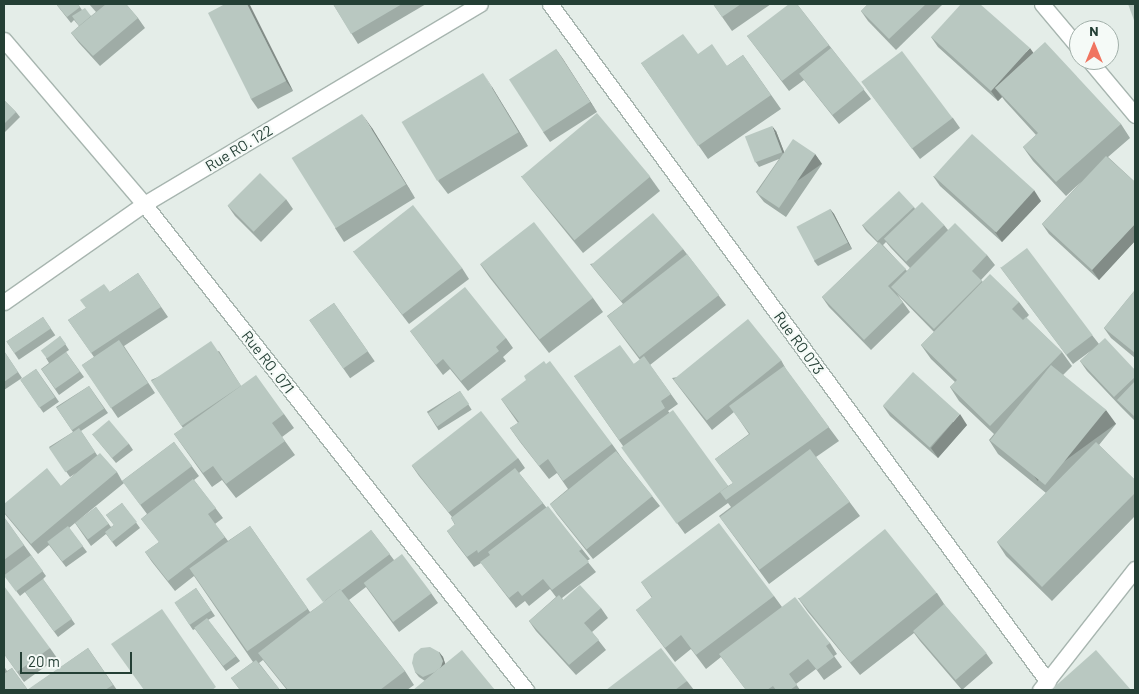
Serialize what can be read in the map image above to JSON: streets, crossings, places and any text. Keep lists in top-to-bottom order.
{
  "streets": {
    "street": ["Rue RO. 122", "Rue RO 073", "Rue RO. 071"]
  },
  "crossings": [
    ["Rue RO. 122", "Rue RO. 071"]
  ],
  "scale_bar": "20 m",
  "north": "top"
}
